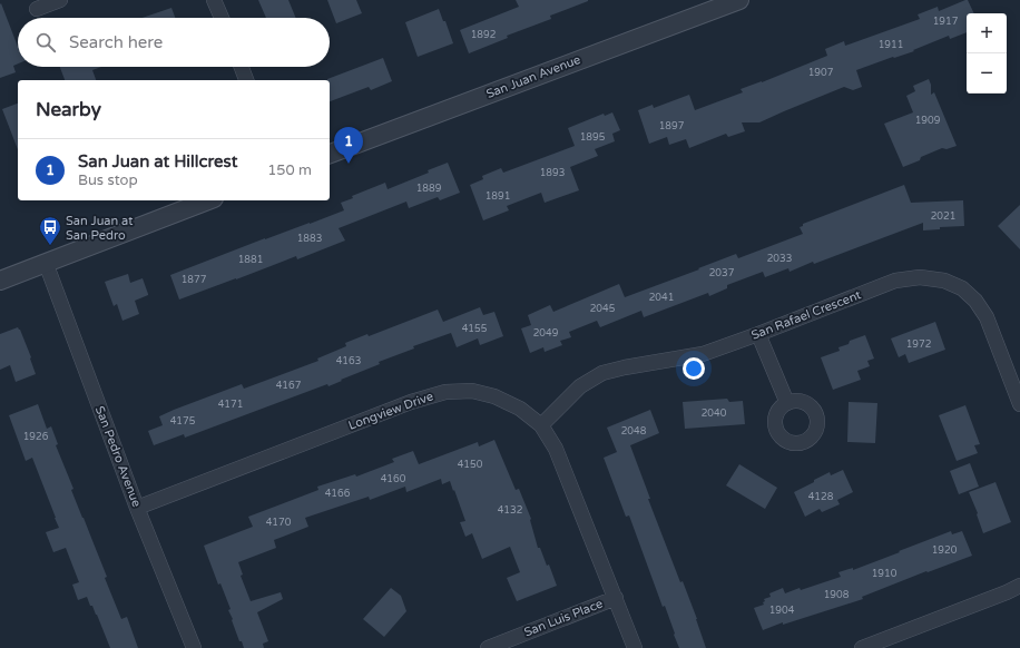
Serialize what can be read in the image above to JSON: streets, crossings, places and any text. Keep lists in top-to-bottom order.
{
  "streets": {
    "street": [
      "San Juan Avenue",
      "San Rafael Crescent",
      "Longview Drive",
      "San Pedro Avenue",
      "San Luis Place"
    ]
  },
  "crossings": [
    ["San Rafael Crescent", "Longview Drive"],
    ["Longview Drive", "San Pedro Avenue"],
    ["Longview Drive", "San Luis Place"]
  ],
  "places": {
    "bus stop": ["San Juan at San Pedro"]
  },
  "house_numbers": [
    "1917",
    "1892",
    "1911",
    "1907",
    "1909",
    "1897",
    "1895",
    "1893",
    "1889",
    "1891",
    "2021",
    "1883",
    "2033",
    "1881",
    "2037",
    "1877",
    "2041",
    "2045",
    "4155",
    "2049",
    "1972",
    "4163",
    "4167",
    "4171",
    "2040",
    "4175",
    "2048",
    "1926",
    "4150",
    "4160",
    "4166",
    "4128",
    "4132",
    "4170",
    "1920",
    "1910",
    "1908",
    "1904"
  ],
  "page": {
    "map_buttons": ["+", "−"],
    "search": "Search here",
    "heading": "Nearby",
    "pins": "1",
    "list": [
      {
        "mark": "1",
        "name": "San Juan at Hillcrest",
        "note": "Bus stop",
        "value": "150 m"
      }
    ]
  }
}
